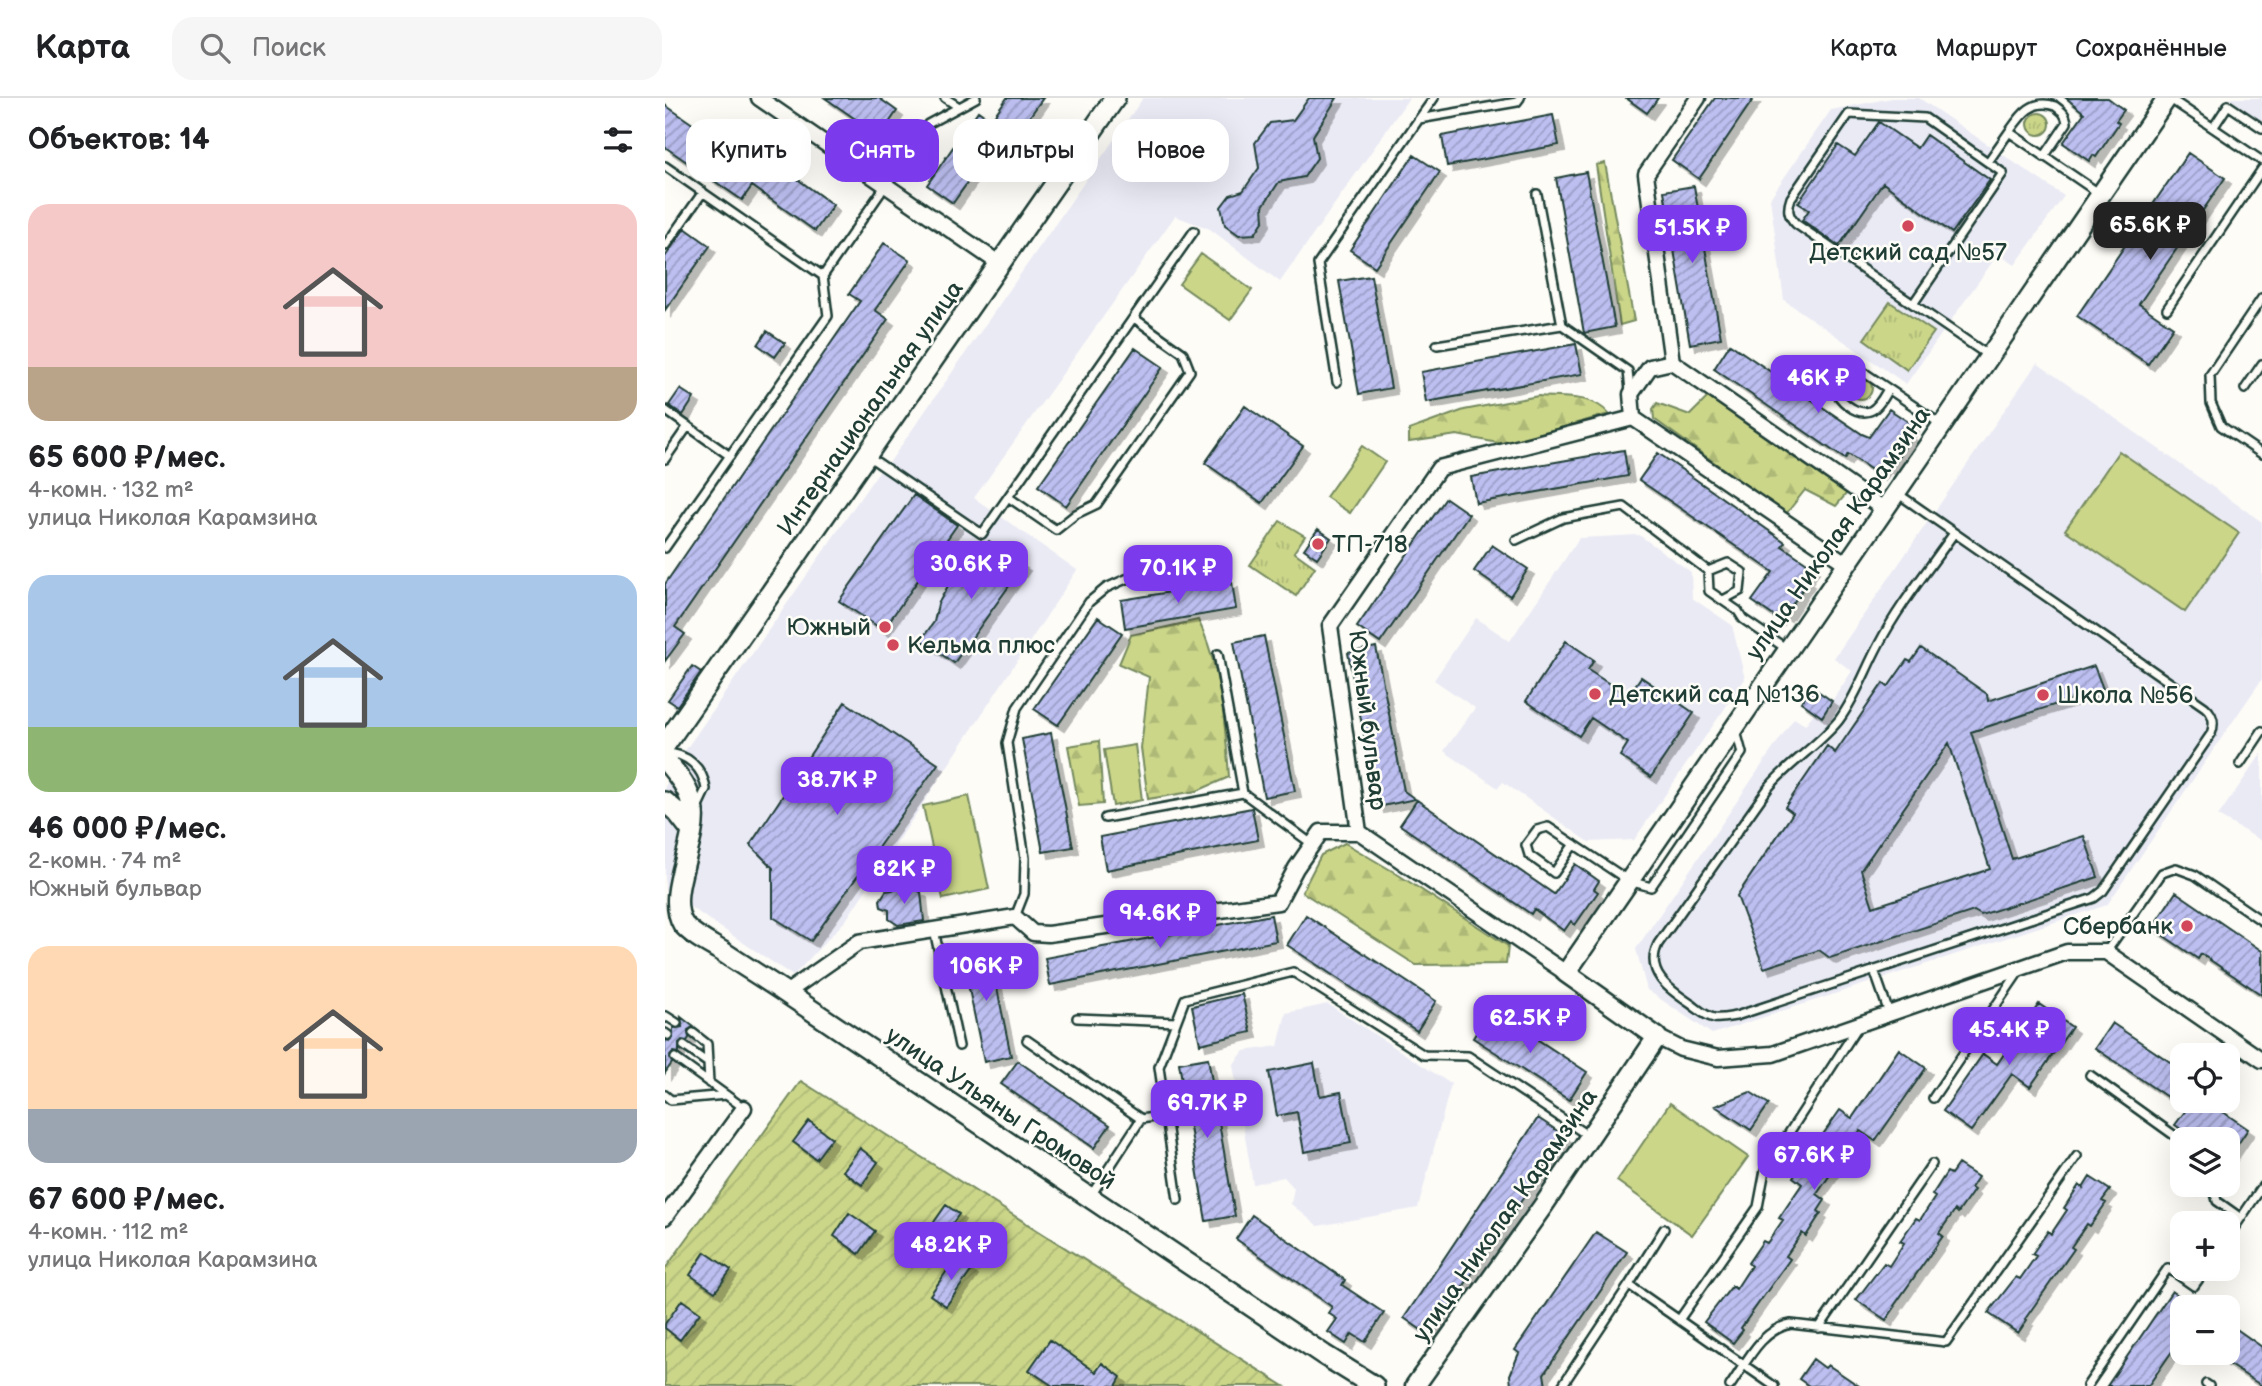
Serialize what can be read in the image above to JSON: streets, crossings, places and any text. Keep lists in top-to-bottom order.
{
  "streets": {
    "main road": ["Интернациональная улица", "улица Ульяны Громовой"],
    "street": ["улица Николая Карамзина", "Южный бульвар"]
  },
  "crossings": [
    ["улица Николая Карамзина", "Южный бульвар"]
  ],
  "places": [
    "Детский сад №57",
    "ТП-718",
    "Южный",
    "Кельма плюс",
    "Детский сад №136",
    "Школа №56",
    "Сбербанк"
  ],
  "page": {
    "header": "Карта",
    "search": "Поиск",
    "nav": ["Карта", "Маршрут", "Сохранённые"],
    "heading": "Объектов: 14",
    "chip": [
      "Купить",
      "Снять",
      "Фильтры",
      "Новое"
    ],
    "list": [
      {
        "name": "65 600 ₽/мес.",
        "note": "4-комн. · 132 m² · улица Николая Карамзина"
      },
      {
        "name": "46 000 ₽/мес.",
        "note": "2-комн. · 74 m² · Южный бульвар"
      },
      {
        "name": "67 600 ₽/мес.",
        "note": "4-комн. · 112 m² · улица Николая Карамзина"
      }
    ],
    "price": [
      "65.6K ₽",
      "51.5K ₽",
      "46K ₽",
      "30.6K ₽",
      "70.1K ₽",
      "38.7K ₽",
      "82K ₽",
      "94.6K ₽",
      "106K ₽",
      "62.5K ₽",
      "45.4K ₽",
      "69.7K ₽",
      "67.6K ₽",
      "48.2K ₽"
    ],
    "map_buttons": ["+", "−"]
  }
}
